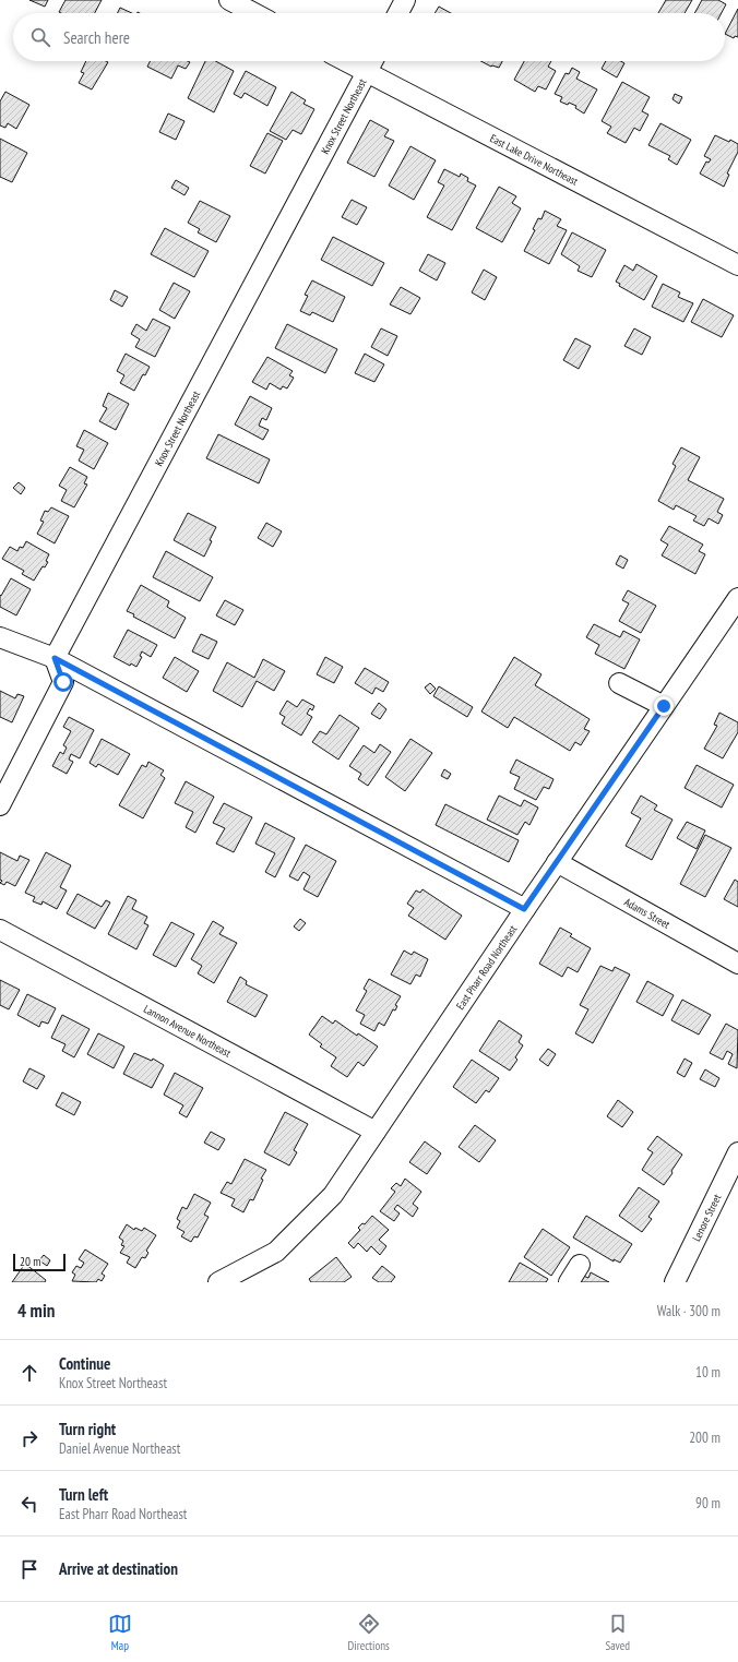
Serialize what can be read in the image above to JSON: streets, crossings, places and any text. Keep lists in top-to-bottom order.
{
  "streets": {
    "street": [
      "Knox Street Northeast",
      "East Lake Drive Northeast",
      "Adams Street",
      "East Pharr Road Northeast",
      "Lannon Avenue Northeast",
      "Lenore Street"
    ]
  },
  "crossings": [
    ["Knox Street Northeast", "East Lake Drive Northeast"],
    ["Adams Street", "East Pharr Road Northeast"],
    ["East Pharr Road Northeast", "Lannon Avenue Northeast"]
  ],
  "scale_bar": "20 m",
  "page": {
    "search": "Search here",
    "scale": "20 m",
    "heading": ["4 min", "Walk · 300 m"],
    "list": [
      ["Continue", "Knox Street Northeast", "10 m"],
      ["Turn right", "Daniel Avenue Northeast", "200 m"],
      ["Turn left", "East Pharr Road Northeast", "90 m"],
      "Arrive at destination"
    ],
    "nav": ["Map", "Directions", "Saved"]
  }
}
